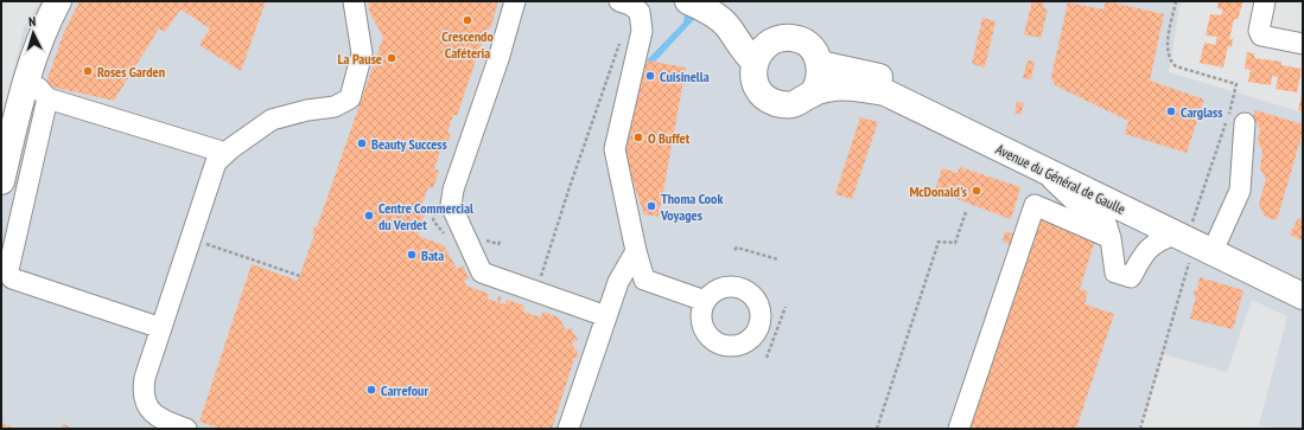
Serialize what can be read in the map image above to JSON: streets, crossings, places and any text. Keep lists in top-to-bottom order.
{
  "streets": {
    "main road": ["Avenue du Général de Gaulle"]
  },
  "places": [
    "Crescendo Caféteria",
    "La Pause",
    "Roses Garden",
    "Cuisinella",
    "Carglass",
    "O Buffet",
    "Beauty Success",
    "McDonald's",
    "Thoma Cook Voyages",
    "Centre Commercial du Verdet",
    "Bata",
    "Carrefour"
  ],
  "north": "top"
}
